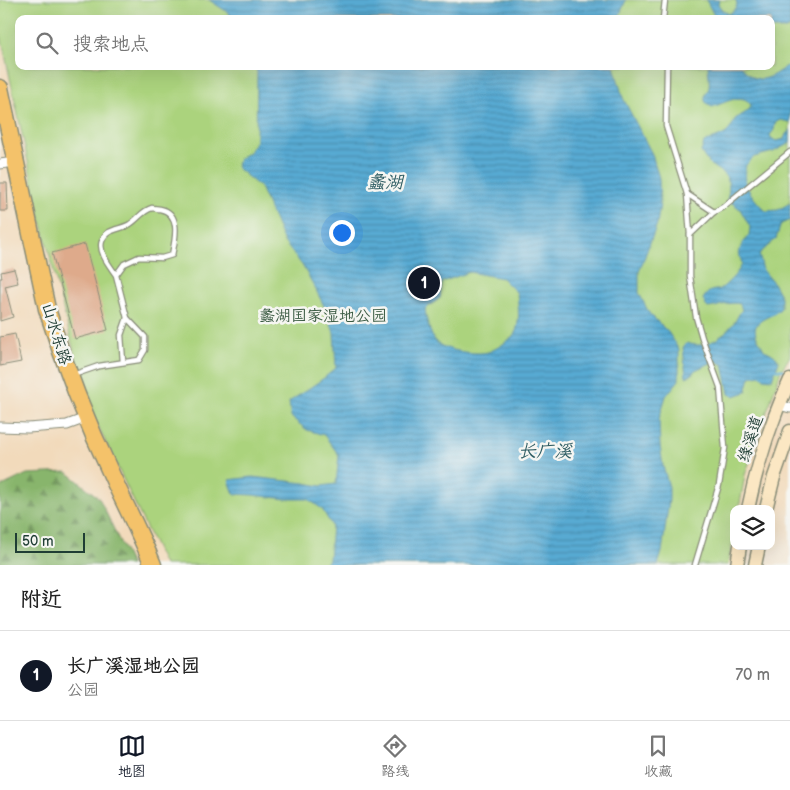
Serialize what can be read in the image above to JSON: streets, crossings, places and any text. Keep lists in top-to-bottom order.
{
  "streets": {
    "highway": ["山水东路"],
    "main road": ["缘溪道"]
  },
  "water": ["蠡湖", "长广溪"],
  "parks": ["蠡湖国家湿地公园"],
  "scale_bar": "50 m",
  "page": {
    "search": "搜索地点",
    "pins": "1",
    "scale": "50 m",
    "heading": "附近",
    "list": [
      {
        "mark": "1",
        "name": "长广溪湿地公园",
        "note": "公园",
        "value": "70 m"
      }
    ],
    "nav": ["地图", "路线", "收藏"]
  }
}
